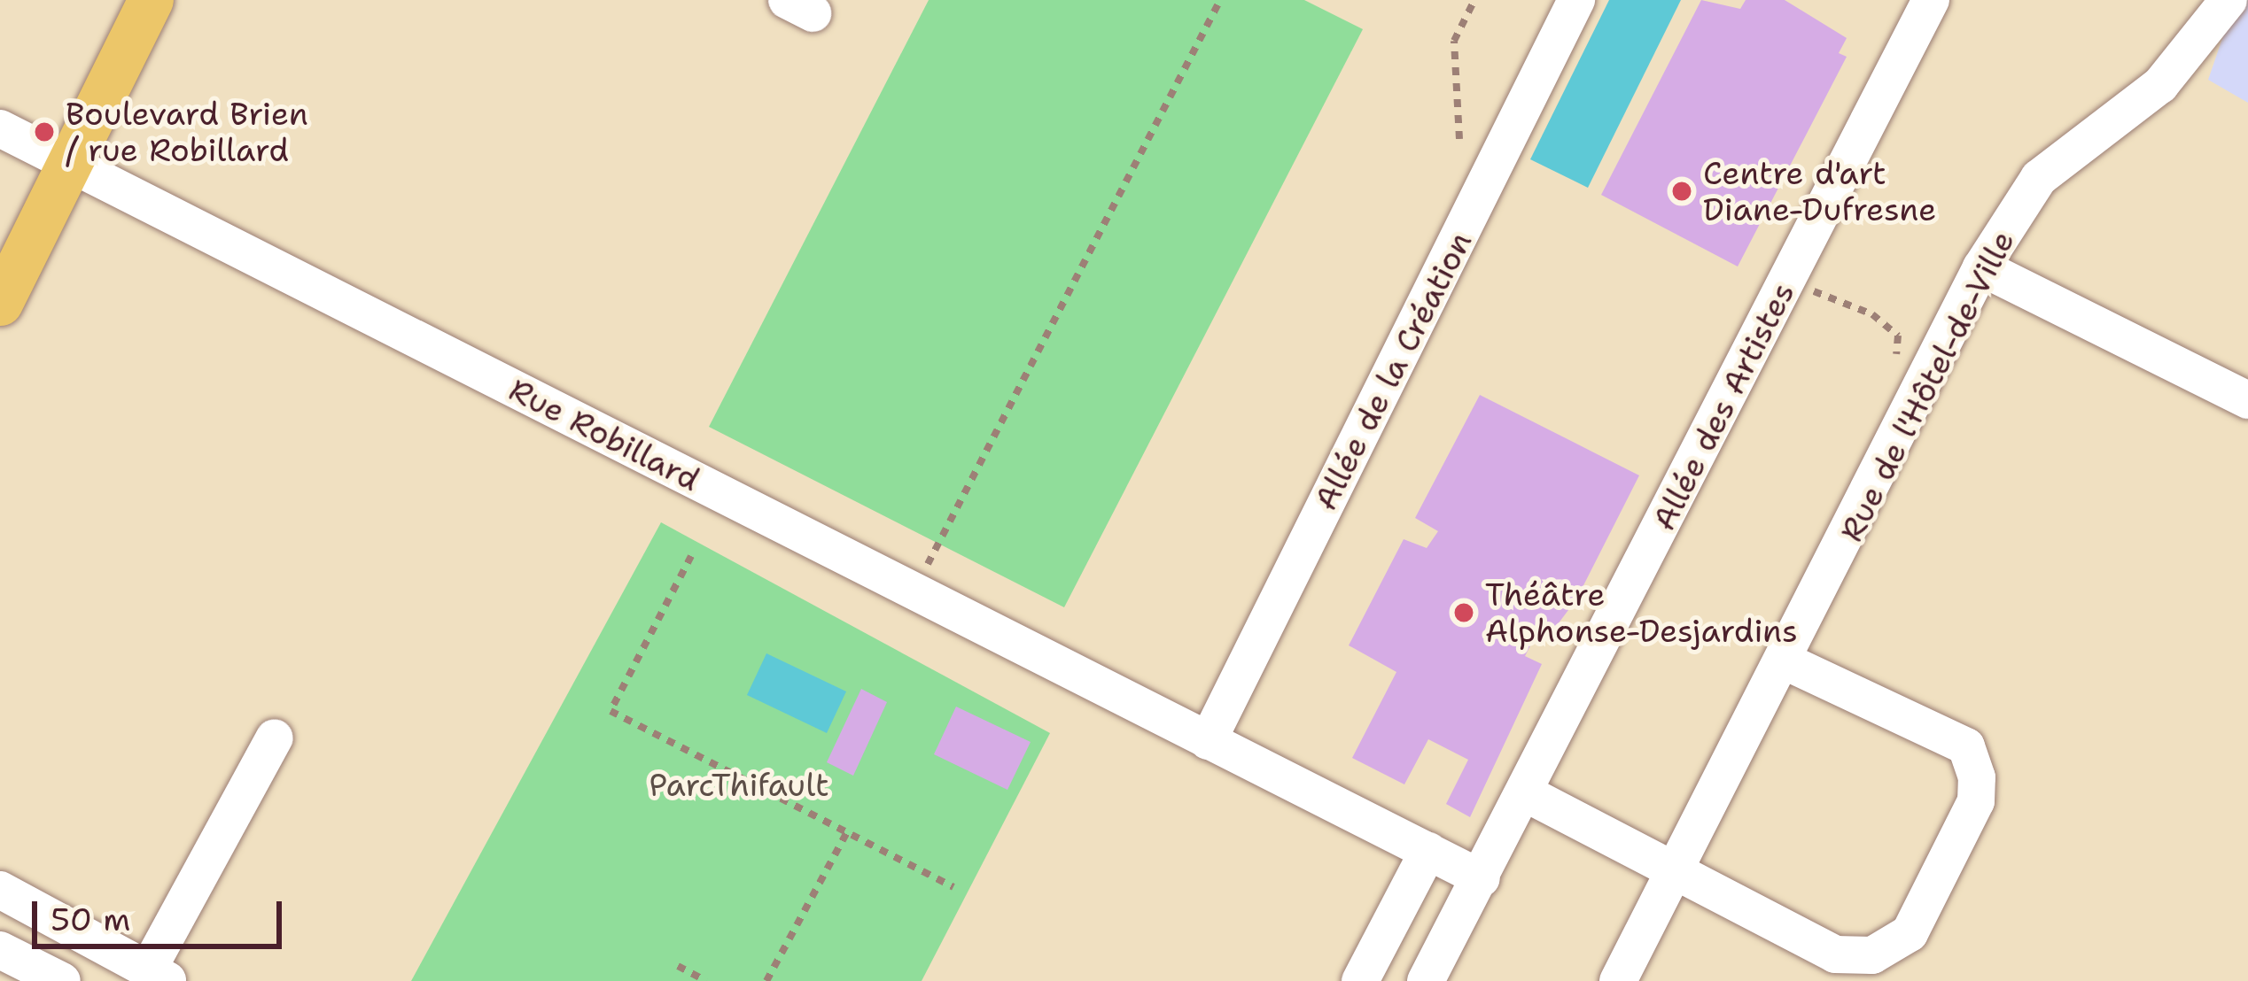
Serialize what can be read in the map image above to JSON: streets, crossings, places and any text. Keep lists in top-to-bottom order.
{
  "streets": {
    "street": [
      "Allée de la Création",
      "Rue de l'Hôtel-de-Ville",
      "Allée des Artistes",
      "Rue Robillard"
    ]
  },
  "crossings": [
    ["Allée de la Création", "Rue Robillard"],
    ["Allée des Artistes", "Rue Robillard"]
  ],
  "parks": ["ParcThifault"],
  "places": ["Boulevard Brien / rue Robillard", "Centre d'art Diane-Dufresne", "Théâtre Alphonse-Desjardins"],
  "scale_bar": "50 m"
}
